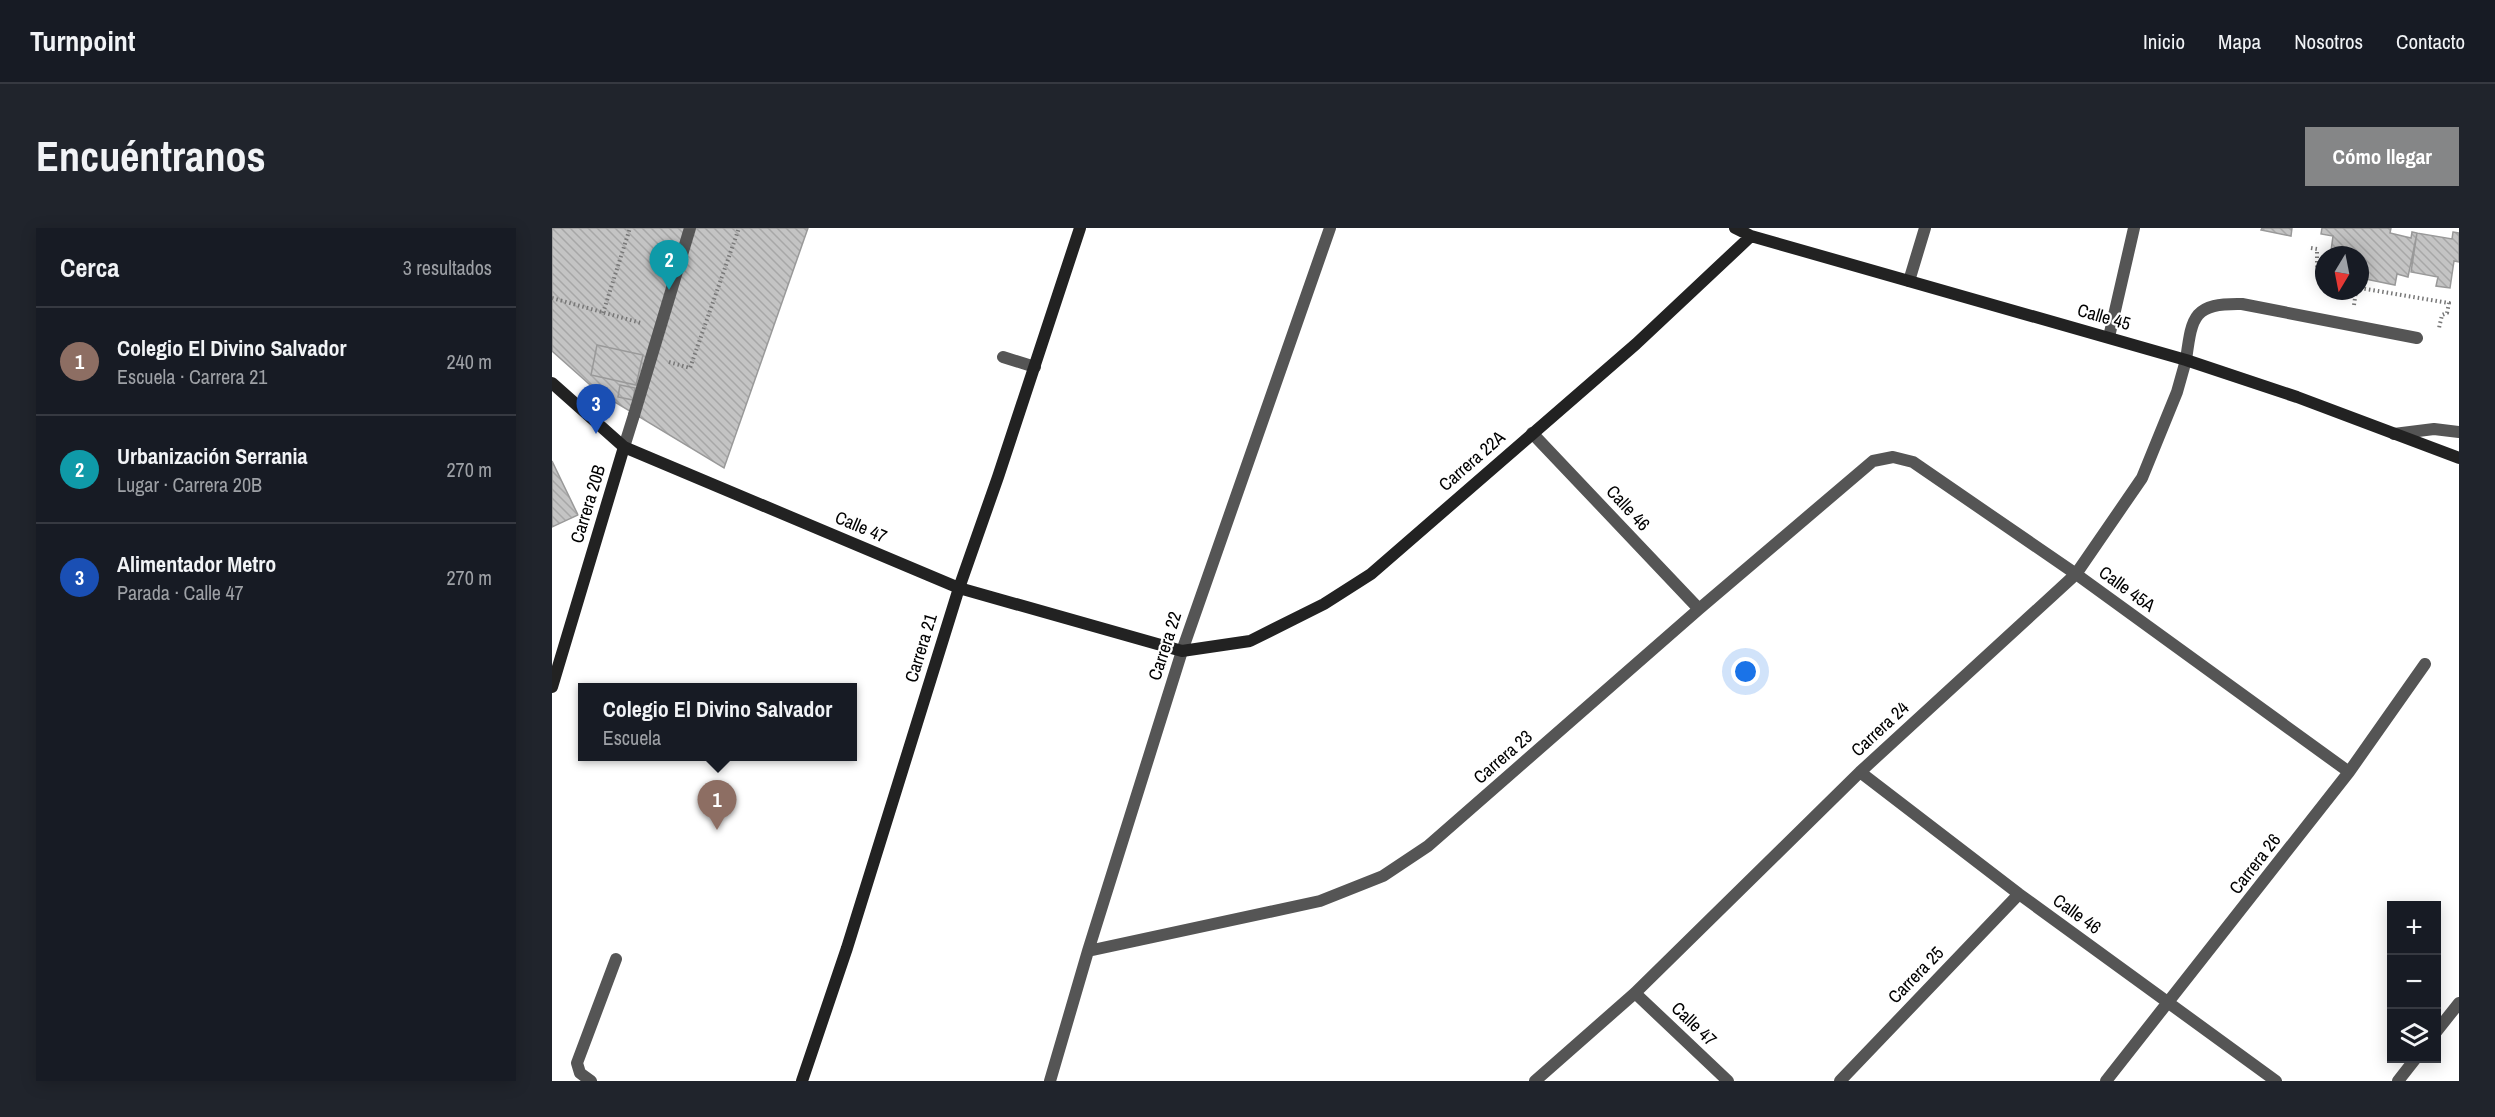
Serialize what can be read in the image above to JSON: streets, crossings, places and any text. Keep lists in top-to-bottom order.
{
  "streets": {
    "street": [
      "Calle 45",
      "Carrera 22A",
      "Carrera 20B",
      "Calle 46",
      "Calle 47",
      "Calle 45A",
      "Carrera 22",
      "Carrera 21",
      "Carrera 24",
      "Carrera 23",
      "Carrera 26",
      "Carrera 25"
    ]
  },
  "crossings": [
    ["Calle 45", "Carrera 22A"],
    ["Calle 45", "Carrera 24"],
    ["Carrera 22A", "Calle 46"],
    ["Carrera 22A", "Calle 47"],
    ["Carrera 22A", "Carrera 22"],
    ["Carrera 20B", "Calle 47"],
    ["Calle 46", "Carrera 24"],
    ["Calle 46", "Carrera 23"],
    ["Calle 46", "Carrera 26"],
    ["Calle 46", "Carrera 25"],
    ["Calle 47", "Carrera 22"],
    ["Calle 47", "Carrera 21"],
    ["Calle 47", "Carrera 24"],
    ["Calle 45A", "Carrera 24"],
    ["Calle 45A", "Carrera 23"],
    ["Calle 45A", "Carrera 26"],
    ["Carrera 22", "Carrera 23"]
  ],
  "north": "bottom",
  "page": {
    "header": "Turnpoint",
    "nav": [
      "Inicio",
      "Mapa",
      "Nosotros",
      "Contacto"
    ],
    "buttons": "Cómo llegar",
    "title": "Encuéntranos",
    "heading": ["Cerca", "3 resultados"],
    "pins": ["2", "3", "1"],
    "list": [
      {
        "mark": "1",
        "name": "Colegio El Divino Salvador",
        "note": "Escuela · Carrera 21",
        "value": "240 m"
      },
      {
        "mark": "2",
        "name": "Urbanización Serrania",
        "note": "Lugar · Carrera 20B",
        "value": "270 m"
      },
      {
        "mark": "3",
        "name": "Alimentador Metro",
        "note": "Parada · Calle 47",
        "value": "270 m"
      }
    ],
    "popup": ["Colegio El Divino Salvador", "Escuela"],
    "map_buttons": ["+", "−"]
  }
}
